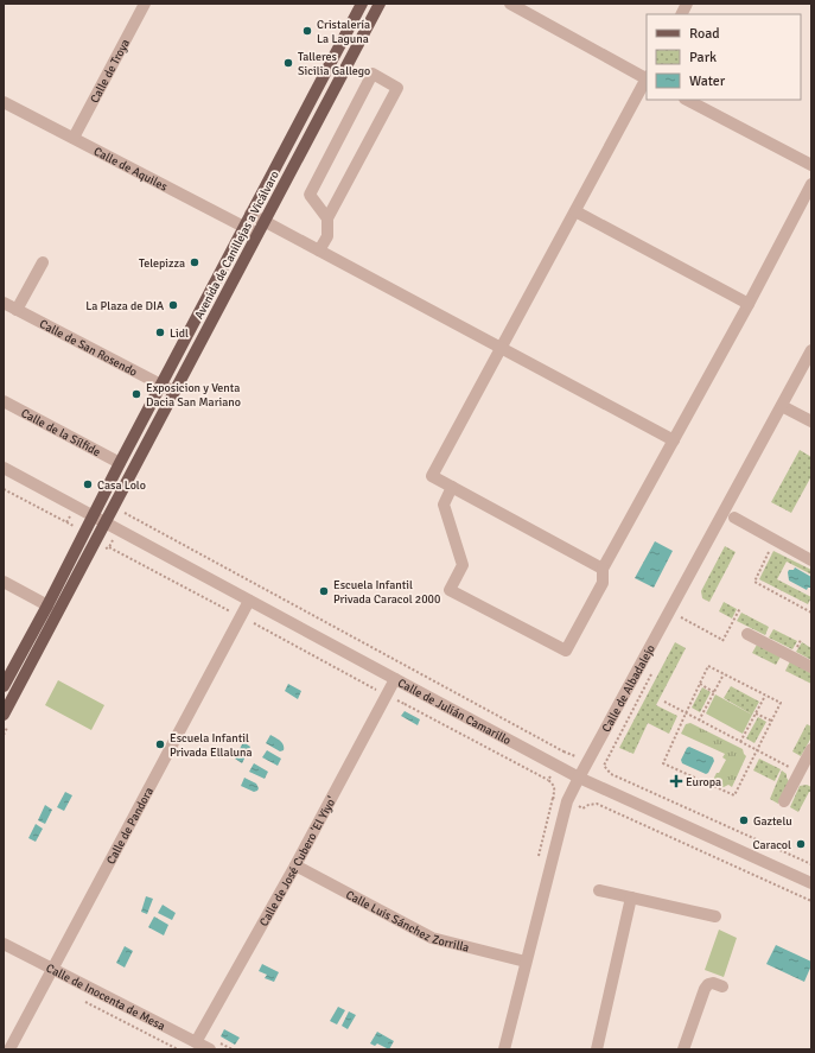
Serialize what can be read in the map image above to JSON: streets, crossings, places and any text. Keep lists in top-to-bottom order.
{
  "streets": {
    "main road": ["Avenida de Canillejas a Vicálvaro"],
    "street": [
      "Calle de Troya",
      "Calle de Aquiles",
      "Calle de San Rosendo",
      "Calle de la Sílfide",
      "Calle de Albadalejo",
      "Calle de Julián Camarillo",
      "Calle de Pandora",
      "Calle de José Cubero 'El Yiyo'",
      "Calle Luis Sánchez Zorrilla",
      "Calle de Inocenta de Mesa"
    ]
  },
  "crossings": [
    ["Calle de Troya", "Calle de Aquiles"],
    ["Calle de Aquiles", "Avenida de Canillejas a Vicálvaro"],
    ["Avenida de Canillejas a Vicálvaro", "Calle de San Rosendo"],
    ["Avenida de Canillejas a Vicálvaro", "Calle de la Sílfide"],
    ["Avenida de Canillejas a Vicálvaro", "Calle de Julián Camarillo"],
    ["Calle de Albadalejo", "Calle de Julián Camarillo"],
    ["Calle de Albadalejo", "Calle Luis Sánchez Zorrilla"],
    ["Calle de Julián Camarillo", "Calle de Pandora"],
    ["Calle de Julián Camarillo", "Calle de José Cubero 'El Yiyo'"],
    ["Calle de Pandora", "Calle de Inocenta de Mesa"],
    ["Calle de José Cubero 'El Yiyo'", "Calle Luis Sánchez Zorrilla"],
    ["Calle de José Cubero 'El Yiyo'", "Calle de Inocenta de Mesa"]
  ],
  "places": {
    "other": [
      "Cristalería La Laguna",
      "Talleres Sicilia Gallego",
      "Telepizza",
      "La Plaza de DIA",
      "Lidl",
      "Exposicion y Venta Dacia San Mariano",
      "Casa Lolo",
      "Escuela Infantil Privada Caracol 2000",
      "Escuela Infantil Privada Ellaluna",
      "Gaztelu",
      "Caracol"
    ],
    "health": ["Europa"]
  },
  "legend": ["Road", "Park", "Water"]
}
